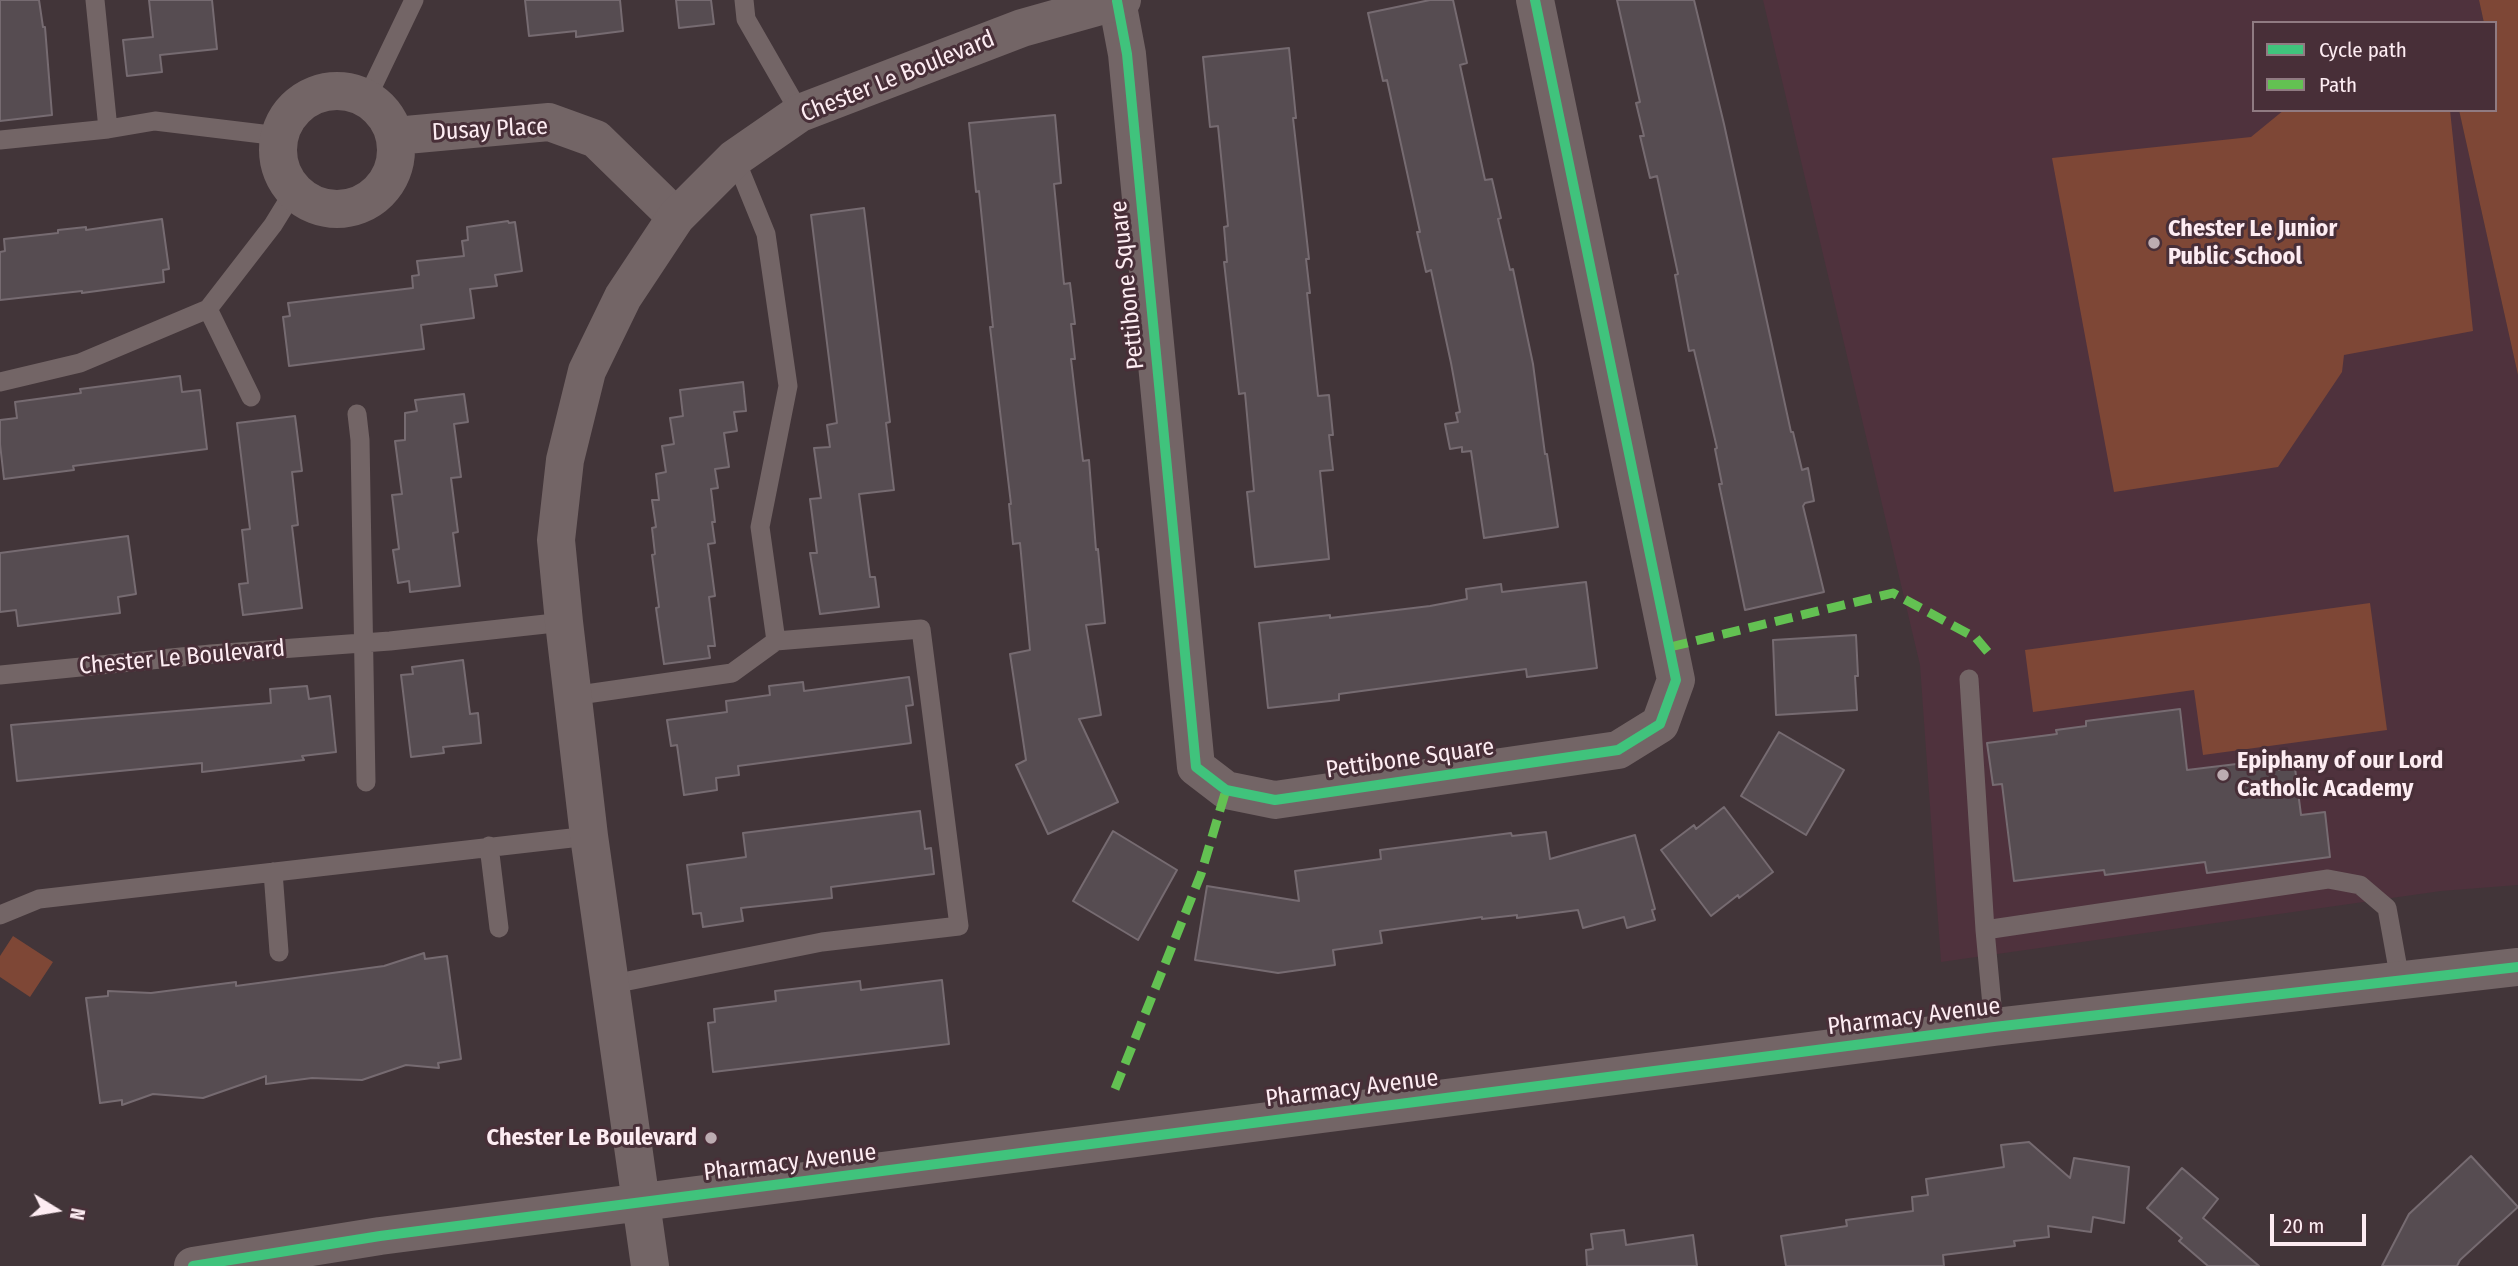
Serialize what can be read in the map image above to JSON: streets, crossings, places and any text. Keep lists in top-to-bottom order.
{
  "streets": {
    "street": [
      "Chester Le Boulevard",
      "Dusay Place",
      "Pettibone Square",
      "Pharmacy Avenue"
    ]
  },
  "crossings": [
    ["Chester Le Boulevard", "Dusay Place"],
    ["Chester Le Boulevard", "Pettibone Square"],
    ["Chester Le Boulevard", "Pharmacy Avenue"]
  ],
  "places": ["Chester Le Junior Public School", "Epiphany of our Lord Catholic Academy", "Chester Le Boulevard"],
  "legend": ["Cycle path", "Path"],
  "scale_bar": "20 m",
  "north": "right"
}
